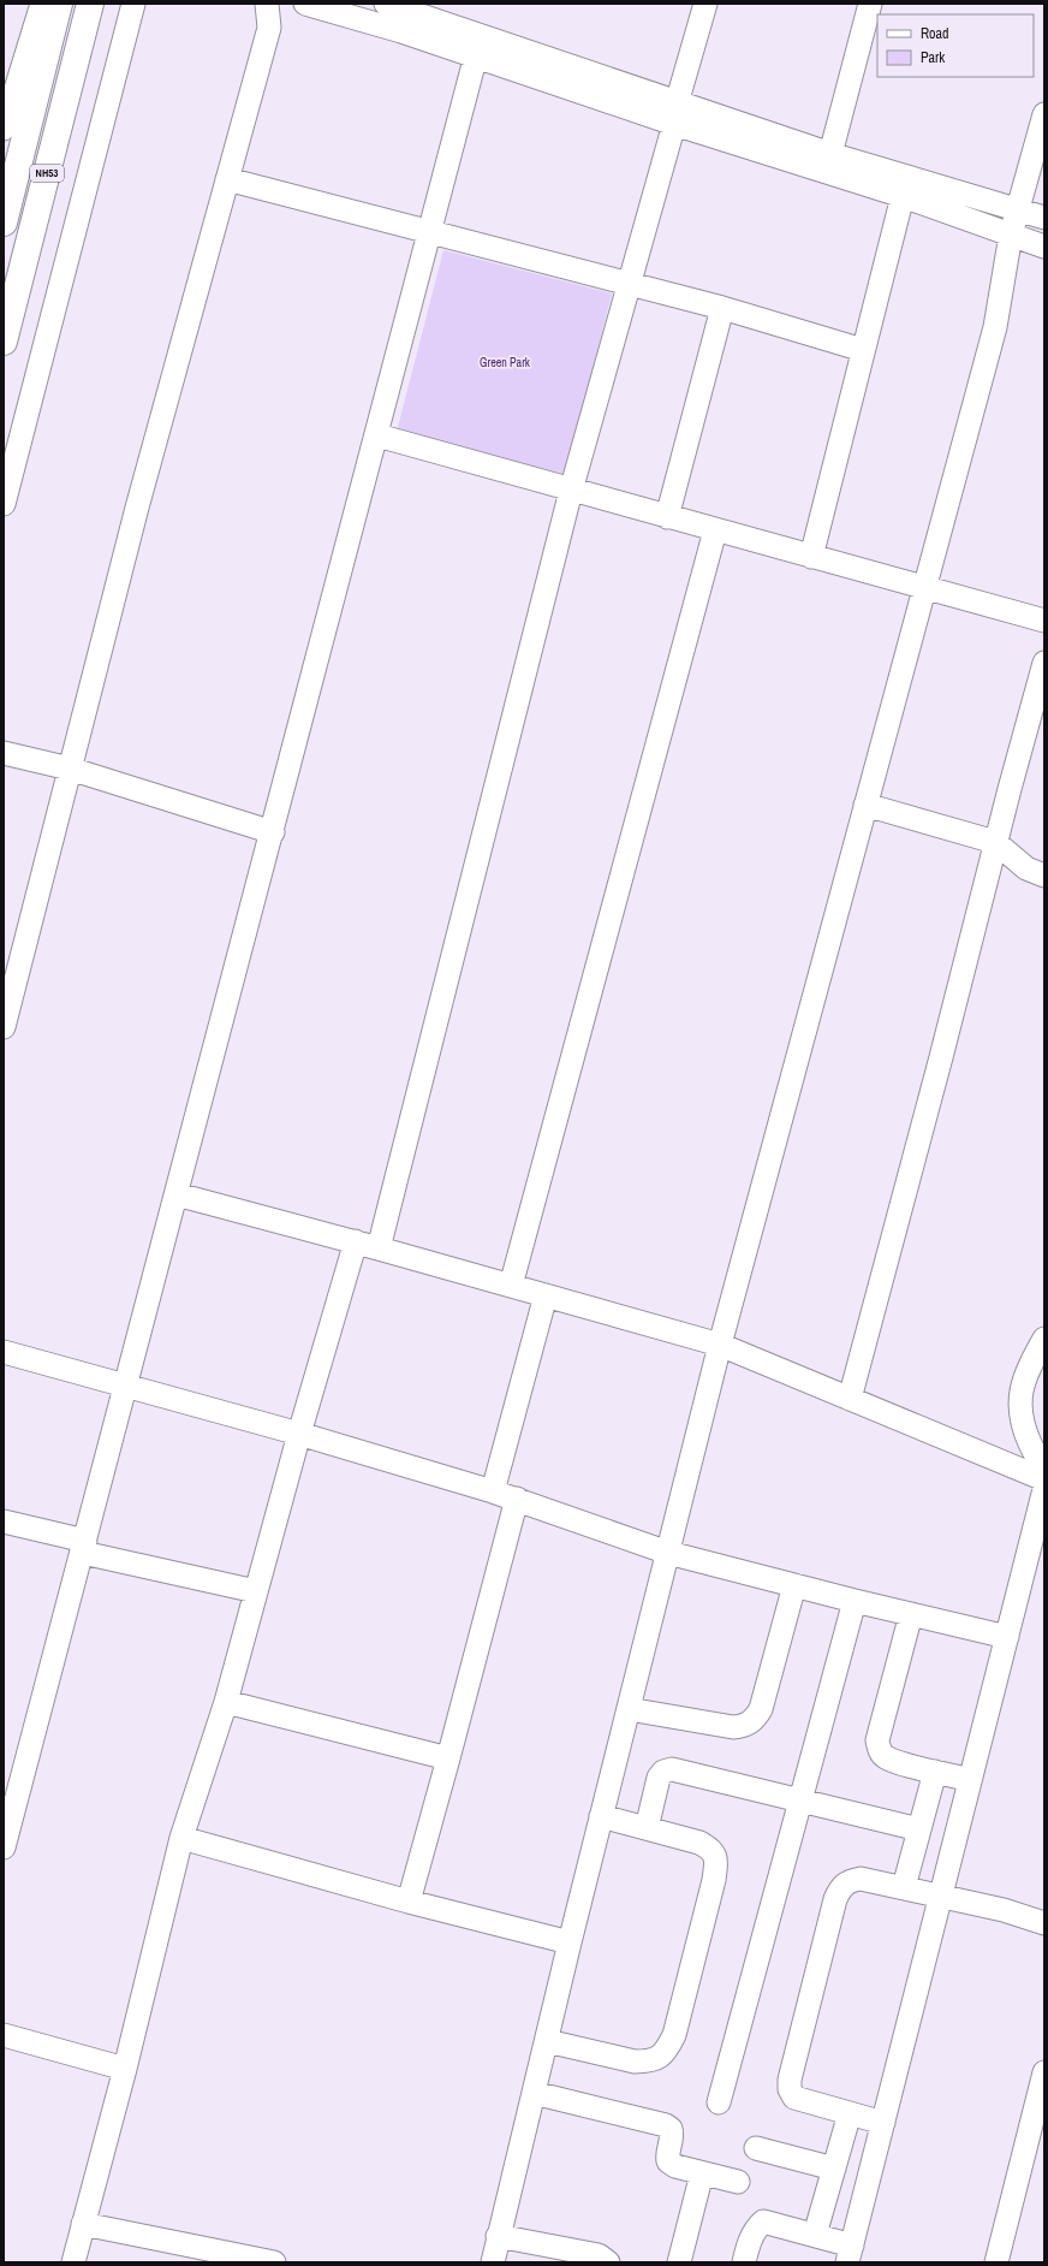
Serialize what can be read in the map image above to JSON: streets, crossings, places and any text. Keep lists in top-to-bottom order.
{
  "streets": {
    "highway": ["NH53"]
  },
  "parks": ["Green Park"],
  "legend": ["Road", "Park"]
}
